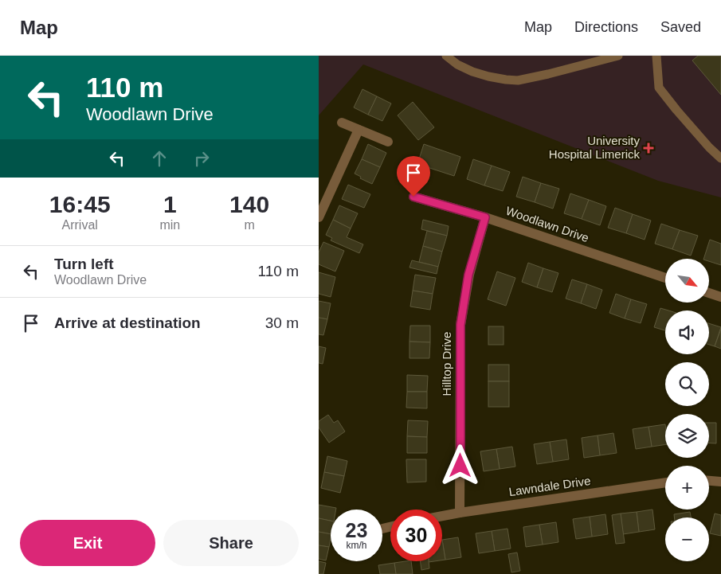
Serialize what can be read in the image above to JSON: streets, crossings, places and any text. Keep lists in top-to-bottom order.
{
  "streets": {
    "street": ["Woodlawn Drive", "Hilltop Drive", "Lawndale Drive"]
  },
  "crossings": [
    ["Woodlawn Drive", "Hilltop Drive"],
    ["Hilltop Drive", "Lawndale Drive"]
  ],
  "places": {
    "health": ["University Hospital Limerick"]
  },
  "north": "bottom right",
  "page": {
    "header": "Map",
    "nav": ["Map", "Directions", "Saved"],
    "turn": ["110 m", "Woodlawn Drive"],
    "eta": [
      "16:45",
      "Arrival",
      "1",
      "min",
      "140",
      "m"
    ],
    "list": [
      {
        "name": "Turn left",
        "note": "Woodlawn Drive",
        "value": "110 m"
      },
      {
        "name": "Arrive at destination",
        "value": "30 m"
      }
    ],
    "map_buttons": ["+", "−"],
    "speed": "23 km/h",
    "limit": "30",
    "buttons": ["Exit", "Share"]
  }
}
